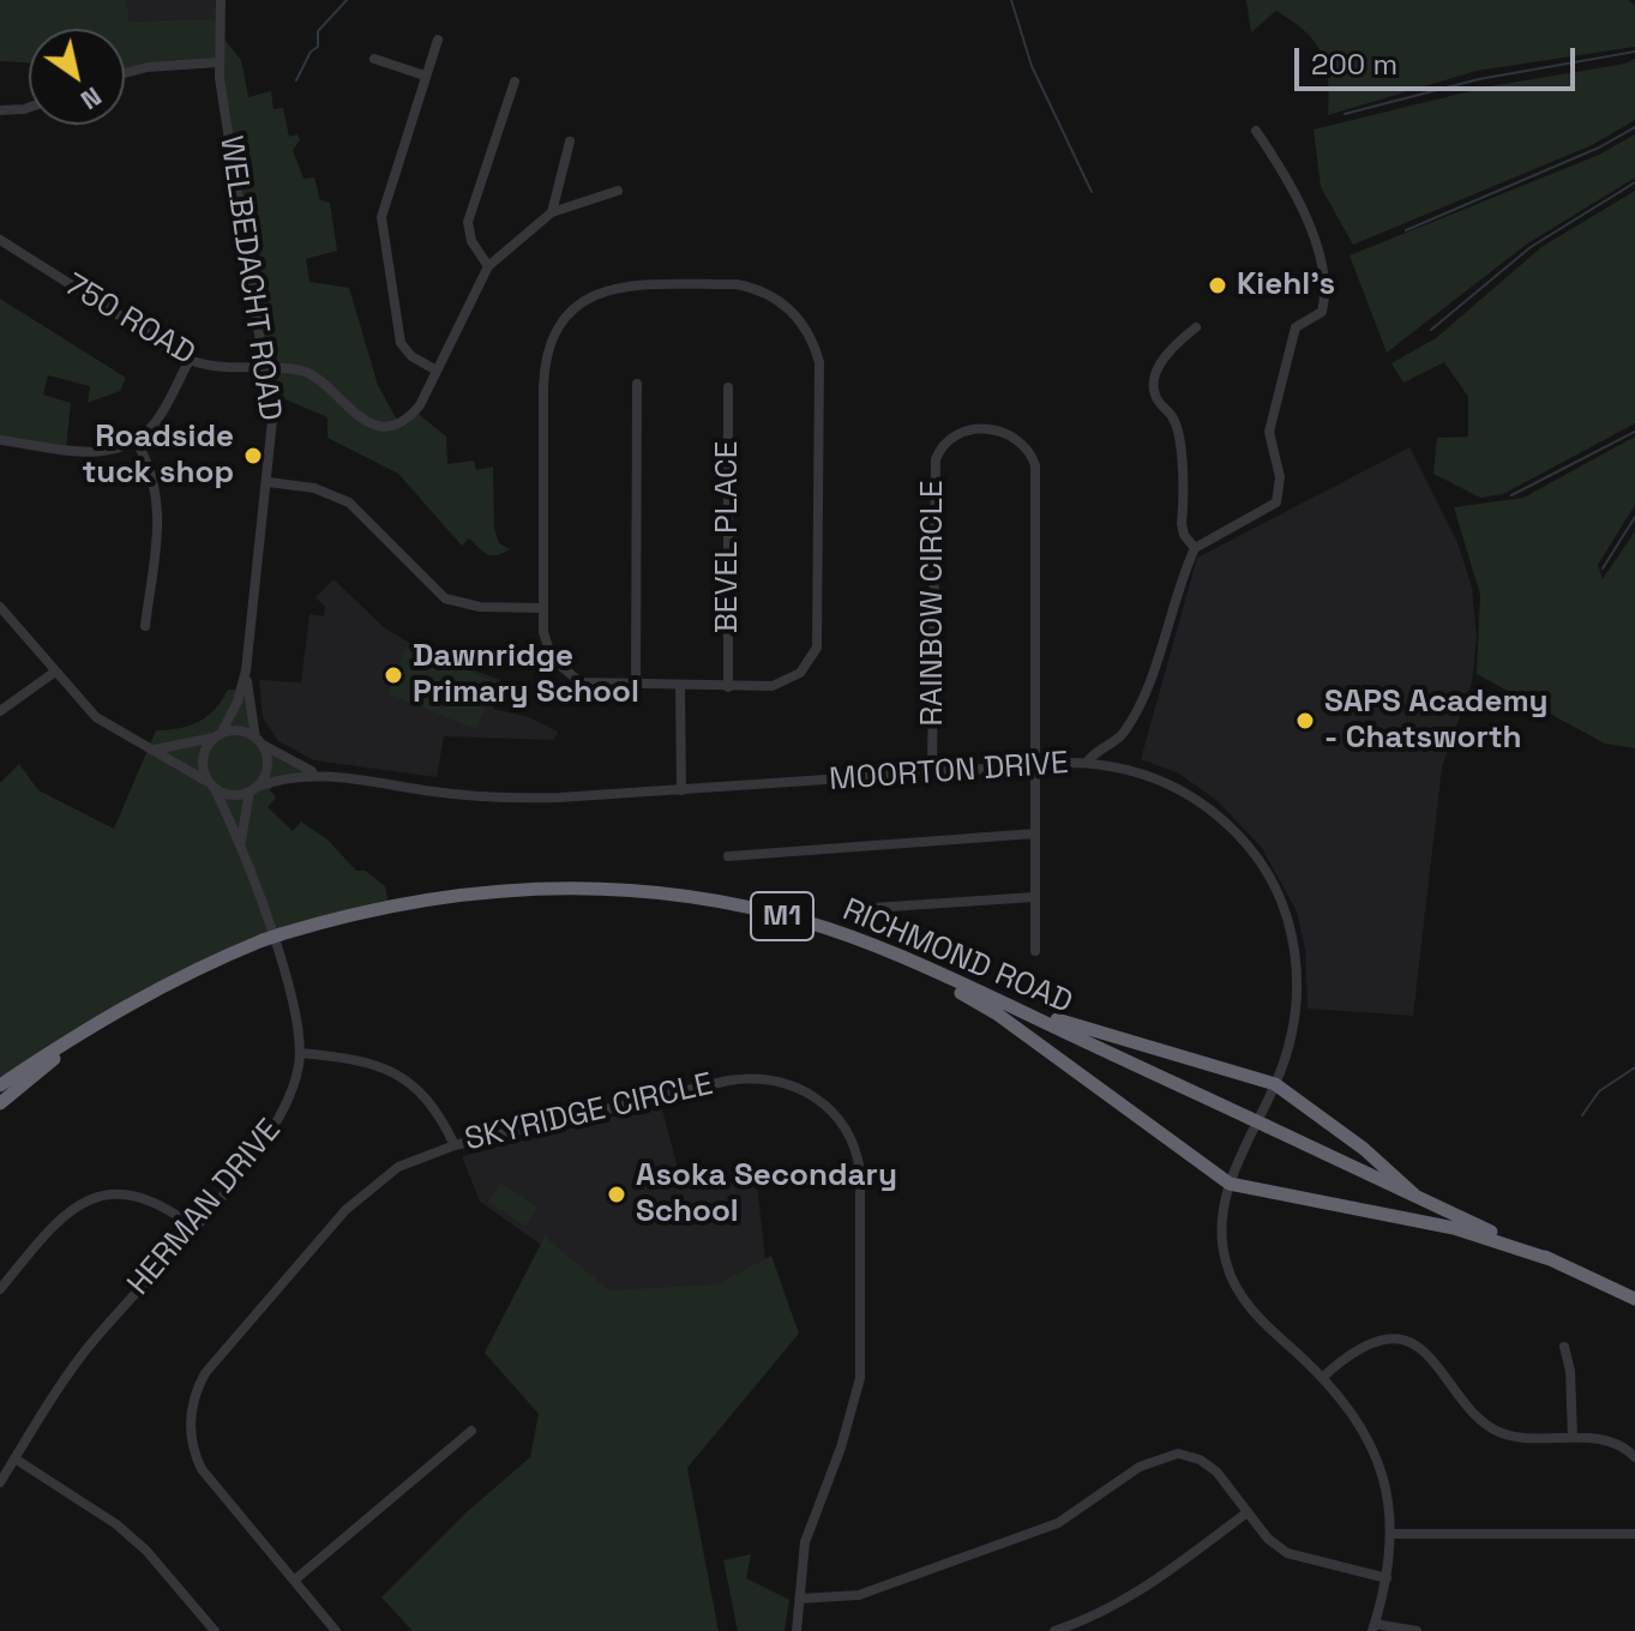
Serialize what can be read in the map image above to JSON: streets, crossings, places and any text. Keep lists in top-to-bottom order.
{
  "streets": {
    "highway": ["M1", "RICHMOND ROAD"],
    "street": [
      "WELBEDACHT ROAD",
      "750 ROAD",
      "BEVEL PLACE",
      "RAINBOW CIRCLE",
      "MOORTON DRIVE",
      "SKYRIDGE CIRCLE",
      "HERMAN DRIVE"
    ]
  },
  "crossings": [
    ["WELBEDACHT ROAD", "750 ROAD"],
    ["WELBEDACHT ROAD", "MOORTON DRIVE"],
    ["WELBEDACHT ROAD", "HERMAN DRIVE"],
    ["RAINBOW CIRCLE", "MOORTON DRIVE"],
    ["MOORTON DRIVE", "HERMAN DRIVE"],
    ["M1", "RICHMOND ROAD"]
  ],
  "places": [
    "Kiehl's",
    "Roadside tuck shop",
    "Dawnridge Primary School",
    "SAPS Academy - Chatsworth",
    "Asoka Secondary School"
  ],
  "scale_bar": "200 m",
  "north": "bottom right"
}
